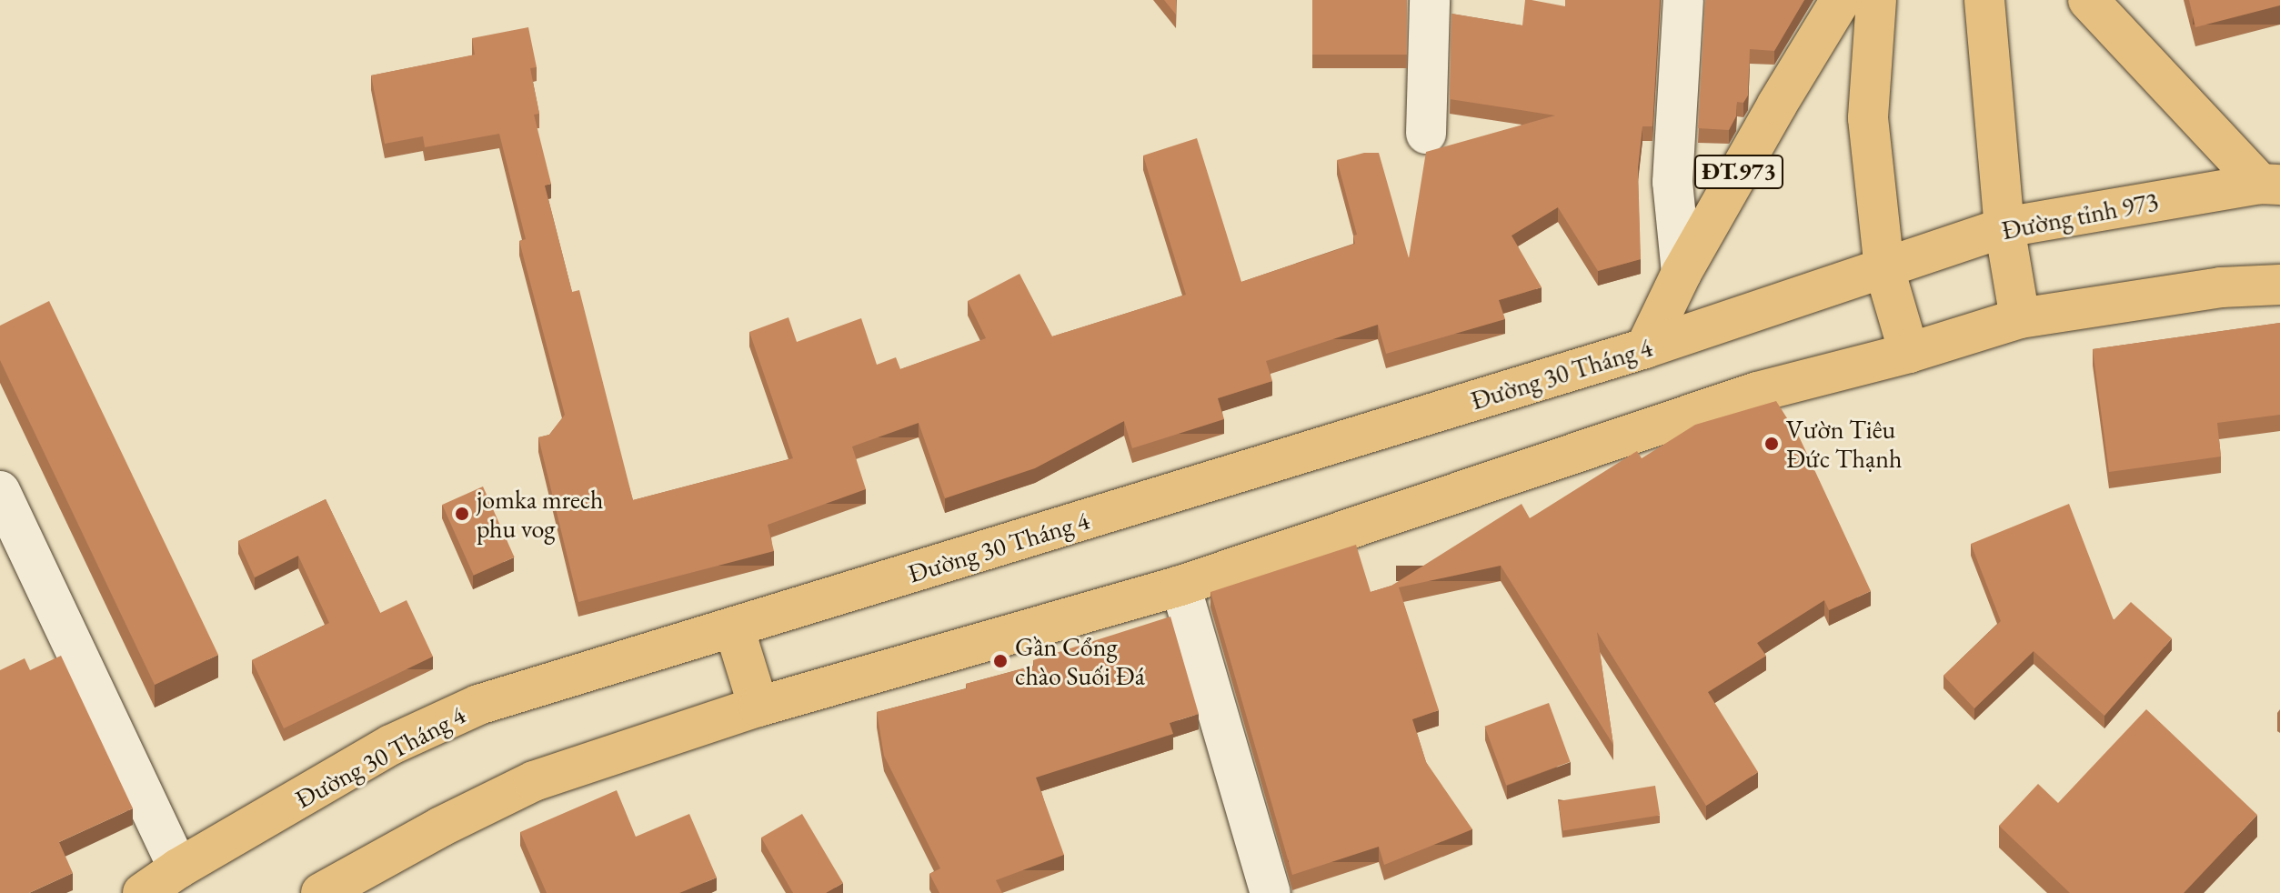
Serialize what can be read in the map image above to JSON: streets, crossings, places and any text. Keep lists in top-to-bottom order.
{
  "streets": {
    "main road": ["ĐT.973", "Đường tỉnh 973", "Đường 30 Tháng 4"]
  },
  "crossings": [
    ["ĐT.973", "Đường 30 Tháng 4"],
    ["Đường tỉnh 973", "Đường 30 Tháng 4"]
  ],
  "places": ["Vườn Tiêu Đức Thạnh", "jomka mrech phu vog", "Gần Cổng chào Suối Đá"]
}
